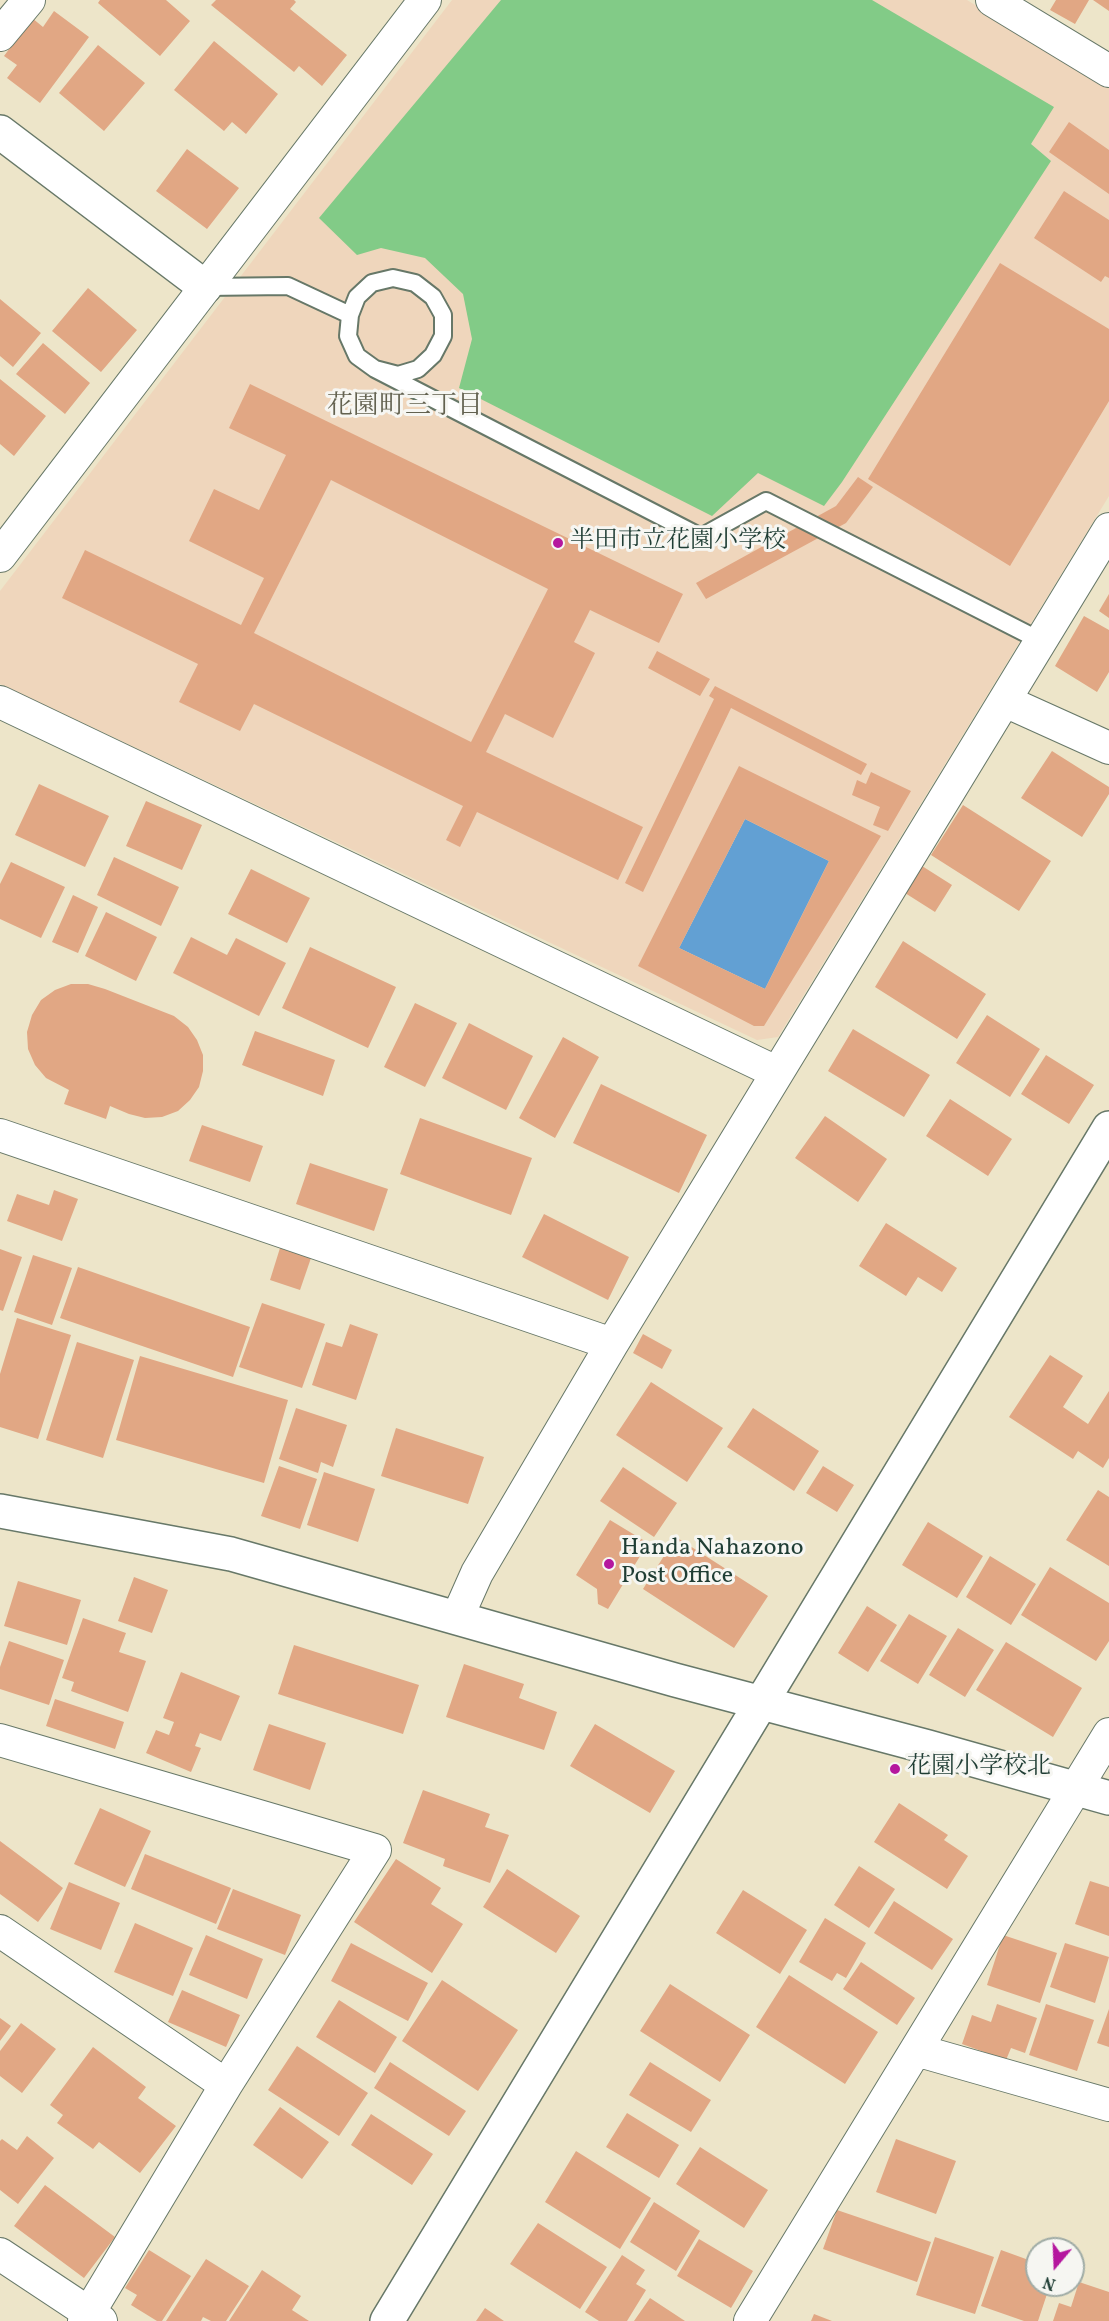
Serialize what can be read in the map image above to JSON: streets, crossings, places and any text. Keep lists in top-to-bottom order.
{
  "districts": ["花園町三丁目"],
  "places": ["半田市立花園小学校", "Handa Nahazono Post Office", "花園小学校北"],
  "north": "bottom"
}
